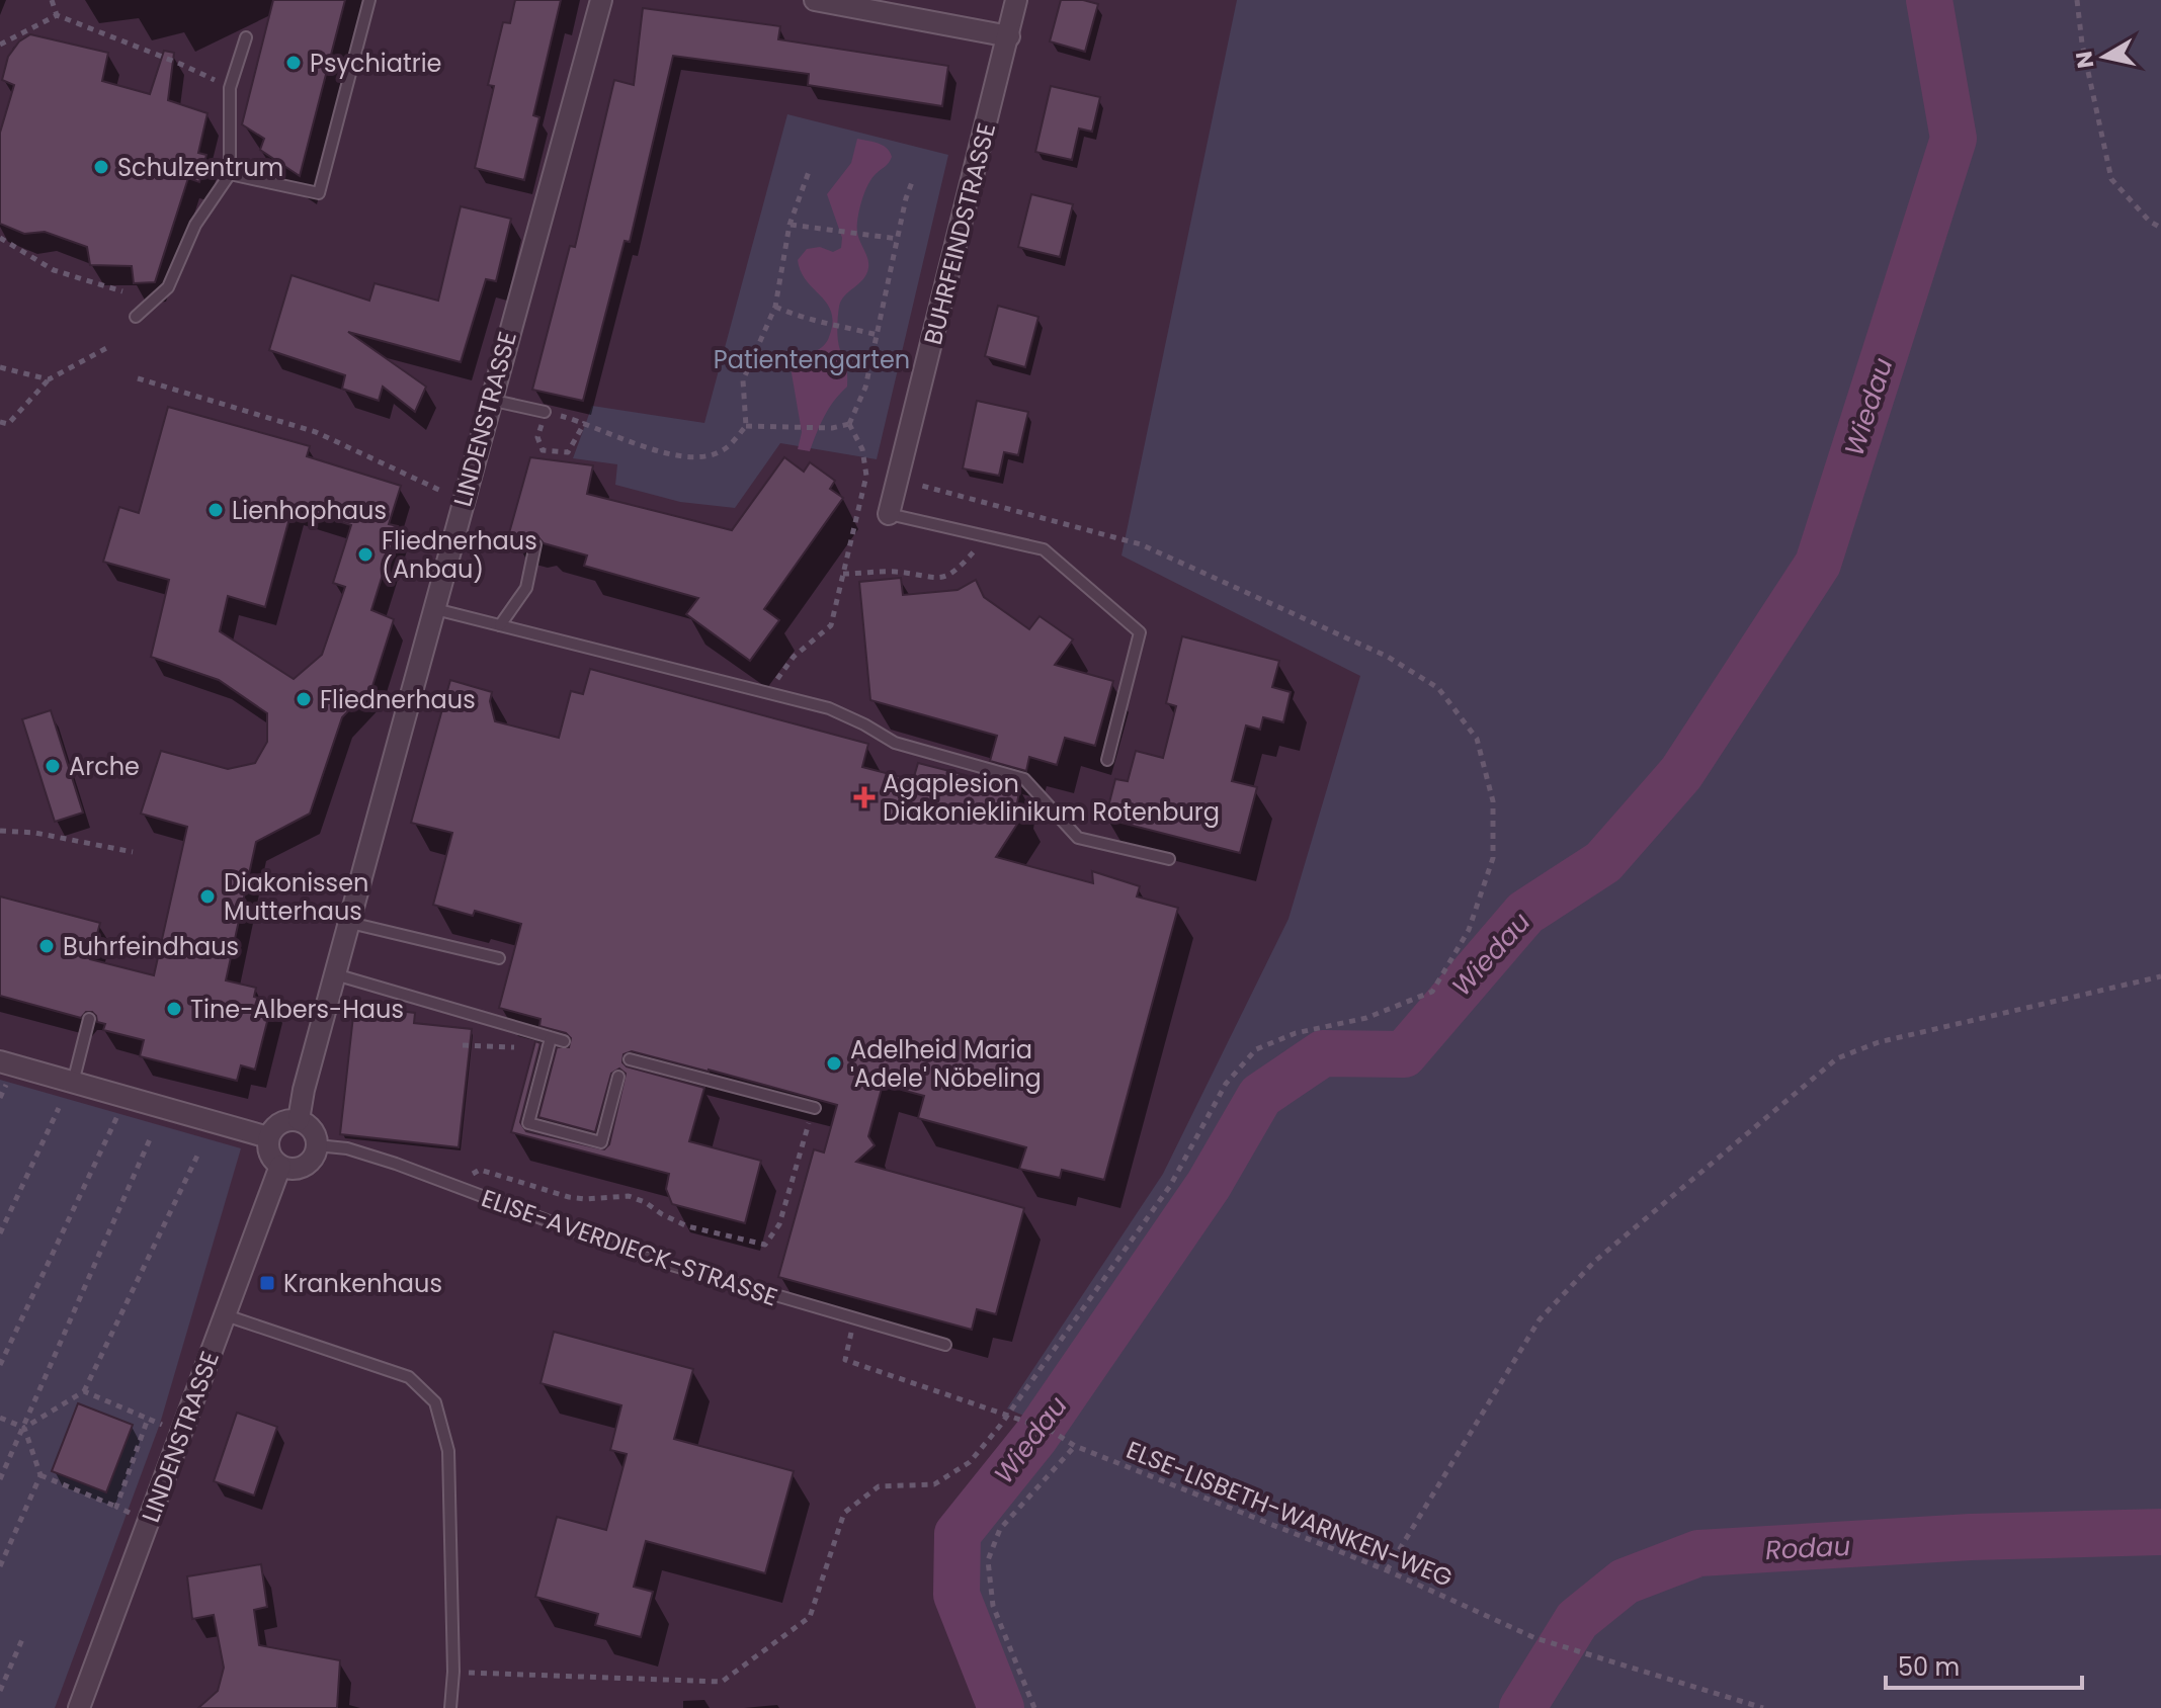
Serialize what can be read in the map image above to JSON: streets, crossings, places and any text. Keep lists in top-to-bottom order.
{
  "streets": {
    "street": ["BUHRFEINDSTRASSE", "LINDENSTRASSE"],
    "lane": ["ELISE-AVERDIECK-STRASSE"],
    "path": ["ELSE-LISBETH-WARNKEN-WEG"]
  },
  "crossings": [
    ["LINDENSTRASSE", "ELISE-AVERDIECK-STRASSE"],
    ["ELISE-AVERDIECK-STRASSE", "ELSE-LISBETH-WARNKEN-WEG"]
  ],
  "water": ["Wiedau", "Rodau"],
  "parks": ["Patientengarten"],
  "places": {
    "other": [
      "Psychiatrie",
      "Schulzentrum",
      "Lienhophaus",
      "Fliednerhaus (Anbau)",
      "Fliednerhaus",
      "Arche",
      "Diakonissen Mutterhaus",
      "Buhrfeindhaus",
      "Tine-Albers-Haus",
      "Adelheid Maria 'Adele' Nöbeling"
    ],
    "health": ["Agaplesion Diakonieklinikum Rotenburg"],
    "transit": ["Krankenhaus"]
  },
  "scale_bar": "50 m",
  "north": "left"
}
